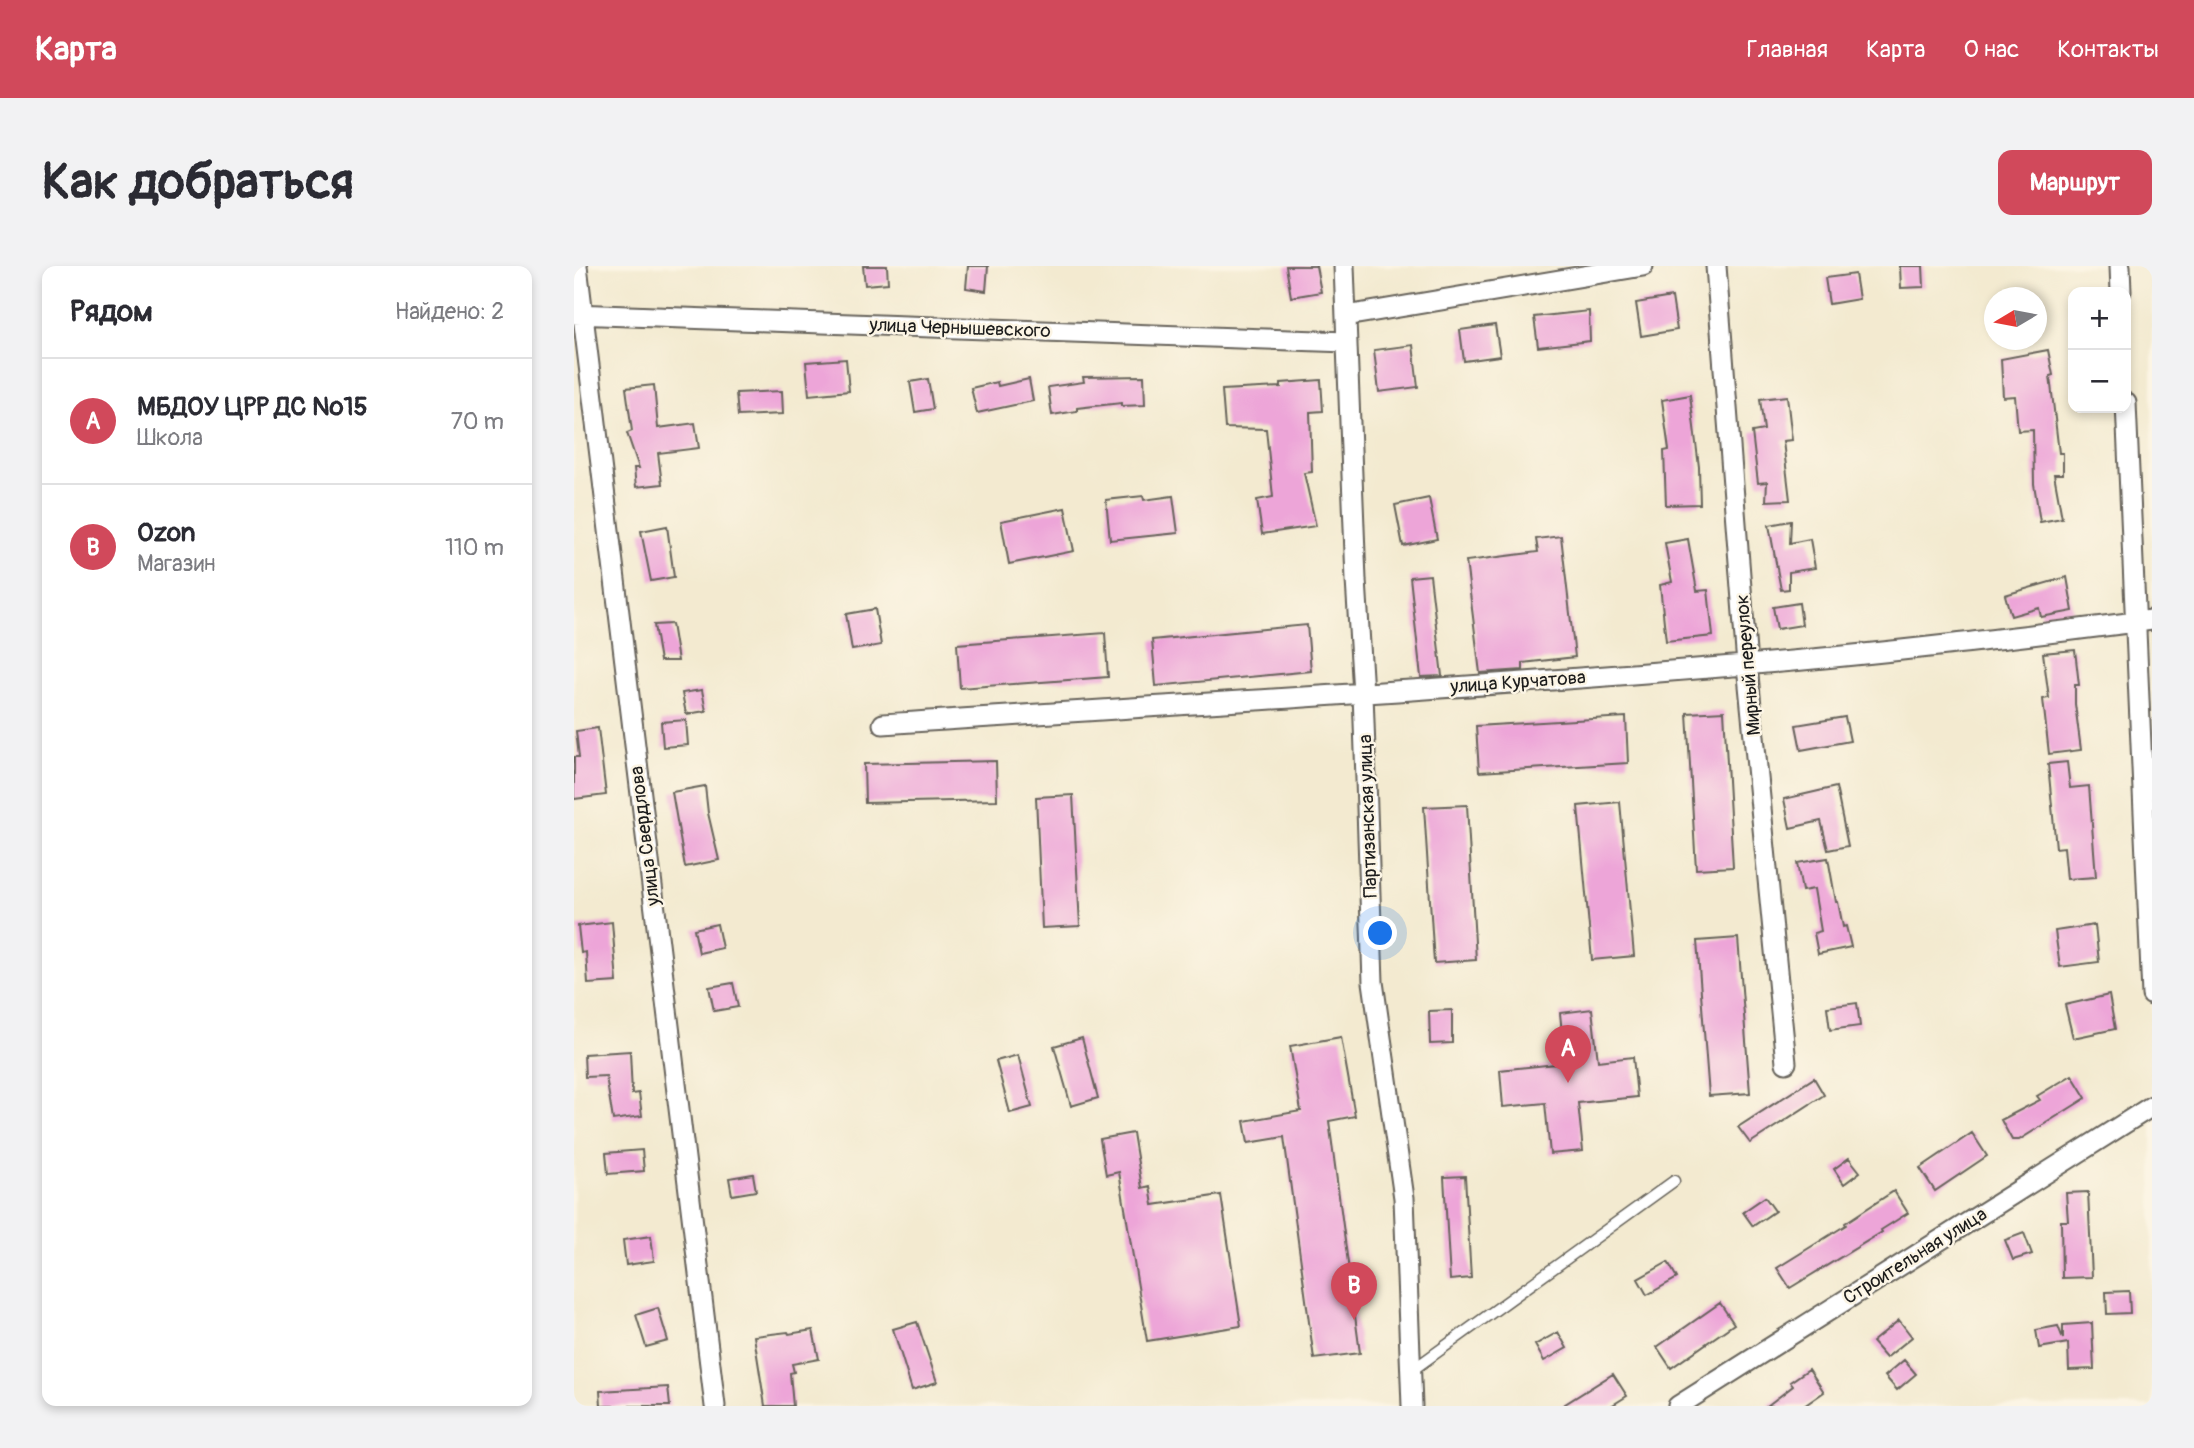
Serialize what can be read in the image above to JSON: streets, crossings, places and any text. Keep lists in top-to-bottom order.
{
  "streets": {
    "street": [
      "улица Чернышевского",
      "Мирный переулок",
      "улица Курчатова",
      "Партизанская улица",
      "улица Свердлова",
      "Строительная улица"
    ]
  },
  "crossings": [
    ["улица Чернышевского", "Партизанская улица"],
    ["улица Чернышевского", "улица Свердлова"],
    ["Мирный переулок", "улица Курчатова"],
    ["улица Курчатова", "Партизанская улица"]
  ],
  "north": "left",
  "page": {
    "header": "Карта",
    "nav": [
      "Главная",
      "Карта",
      "О нас",
      "Контакты"
    ],
    "buttons": "Маршрут",
    "title": "Как добраться",
    "heading": ["Рядом", "Найдено: 2"],
    "map_buttons": ["+", "−"],
    "list": [
      {
        "mark": "A",
        "name": "МБДОУ ЦРР ДС №15",
        "note": "Школа",
        "value": "70 m"
      },
      {
        "mark": "B",
        "name": "Ozon",
        "note": "Магазин",
        "value": "110 m"
      }
    ],
    "pins": ["A", "B"]
  }
}
